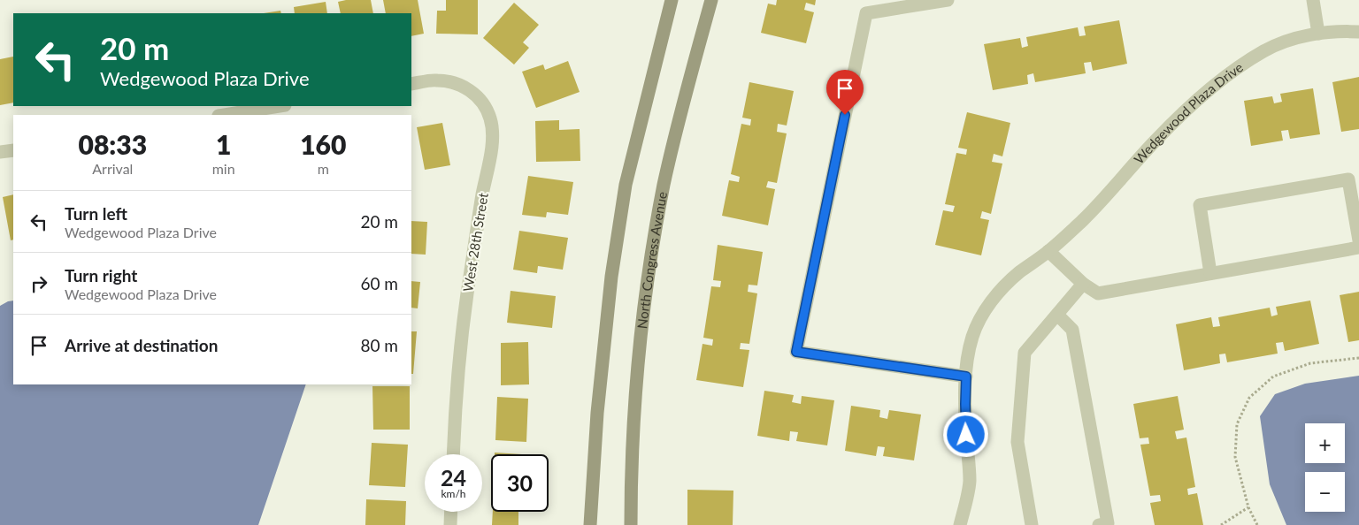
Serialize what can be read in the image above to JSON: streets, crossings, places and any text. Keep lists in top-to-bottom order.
{
  "streets": {
    "street": ["Wedgewood Plaza Drive", "West 28th Street", "North Congress Avenue"]
  },
  "page": {
    "turn": ["20 m", "Wedgewood Plaza Drive"],
    "eta": [
      "08:33",
      "Arrival",
      "1",
      "min",
      "160",
      "m"
    ],
    "list": [
      {
        "name": "Turn left",
        "note": "Wedgewood Plaza Drive",
        "value": "20 m"
      },
      {
        "name": "Turn right",
        "note": "Wedgewood Plaza Drive",
        "value": "60 m"
      },
      {
        "name": "Arrive at destination",
        "value": "80 m"
      }
    ],
    "map_buttons": ["+", "−"],
    "speed": "24 km/h",
    "limit": "30"
  }
}
